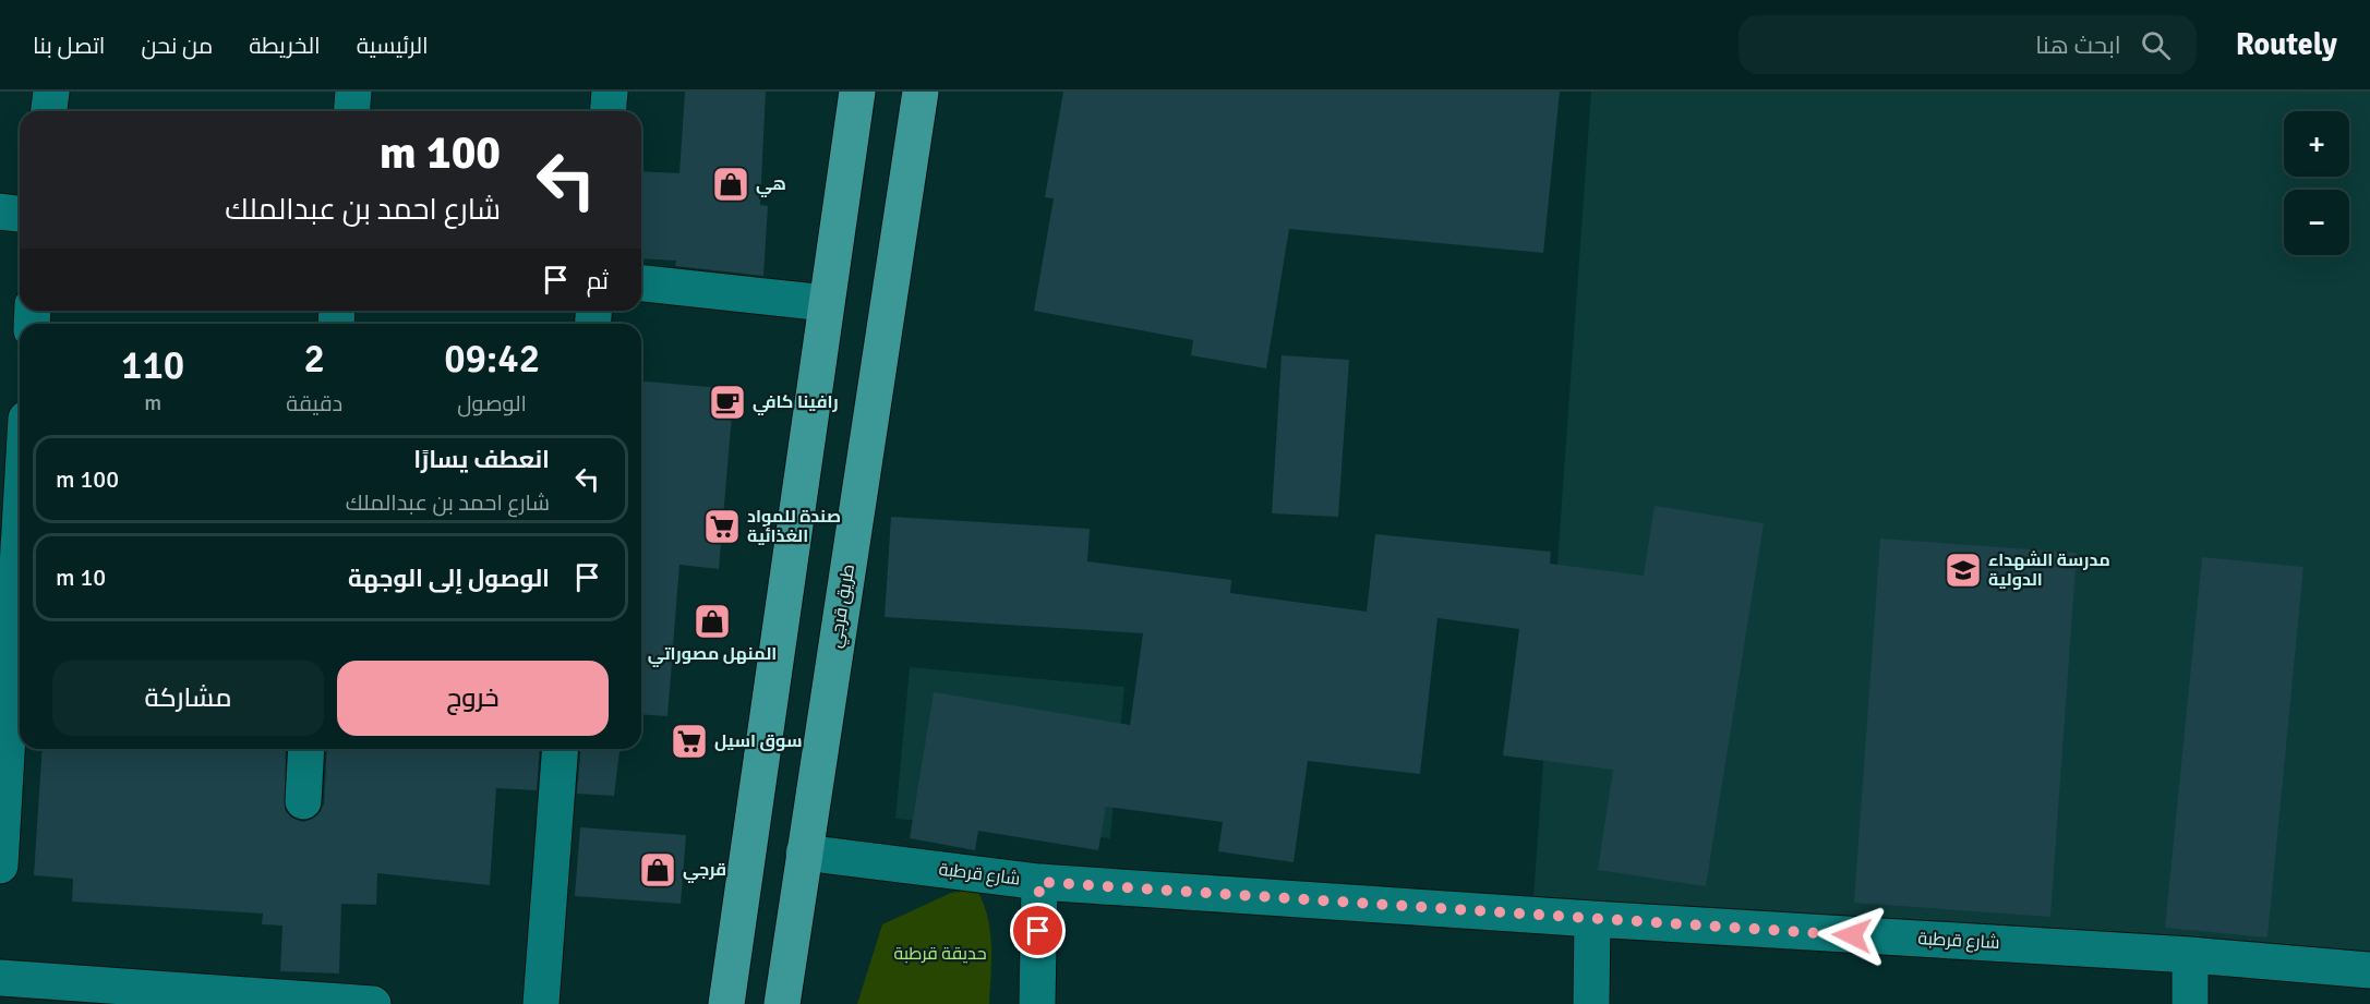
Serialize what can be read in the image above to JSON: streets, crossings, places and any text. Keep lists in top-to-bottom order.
{
  "streets": {
    "highway": ["طريق قرجي"],
    "street": ["شارع قرطبة"]
  },
  "crossings": [
    ["طريق قرجي", "شارع قرطبة"]
  ],
  "parks": ["حديقة قرطبة"],
  "places": {
    "shop": ["هي", "المنهل مصوراتي", "قرجي"],
    "cafe": ["رافينا كافي"],
    "supermarket": ["صندة للمواد الغذائية", "سوق اسيل"],
    "school or university": ["مدرسة الشهداء الدولية"]
  },
  "page": {
    "header": "Routely",
    "search": "ابحث هنا",
    "nav": [
      "الرئيسية",
      "الخريطة",
      "من نحن",
      "اتصل بنا"
    ],
    "map_buttons": ["+", "−"],
    "turn": ["100 m", "شارع احمد بن عبدالملك"],
    "then": "ثم",
    "eta": [
      "09:42",
      "الوصول",
      "2",
      "دقيقة",
      "110",
      "m"
    ],
    "list": [
      {
        "name": "انعطف يسارًا",
        "note": "شارع احمد بن عبدالملك",
        "value": "100 m"
      },
      {
        "name": "الوصول إلى الوجهة",
        "value": "10 m"
      }
    ],
    "buttons": ["خروج", "مشاركة"]
  }
}
